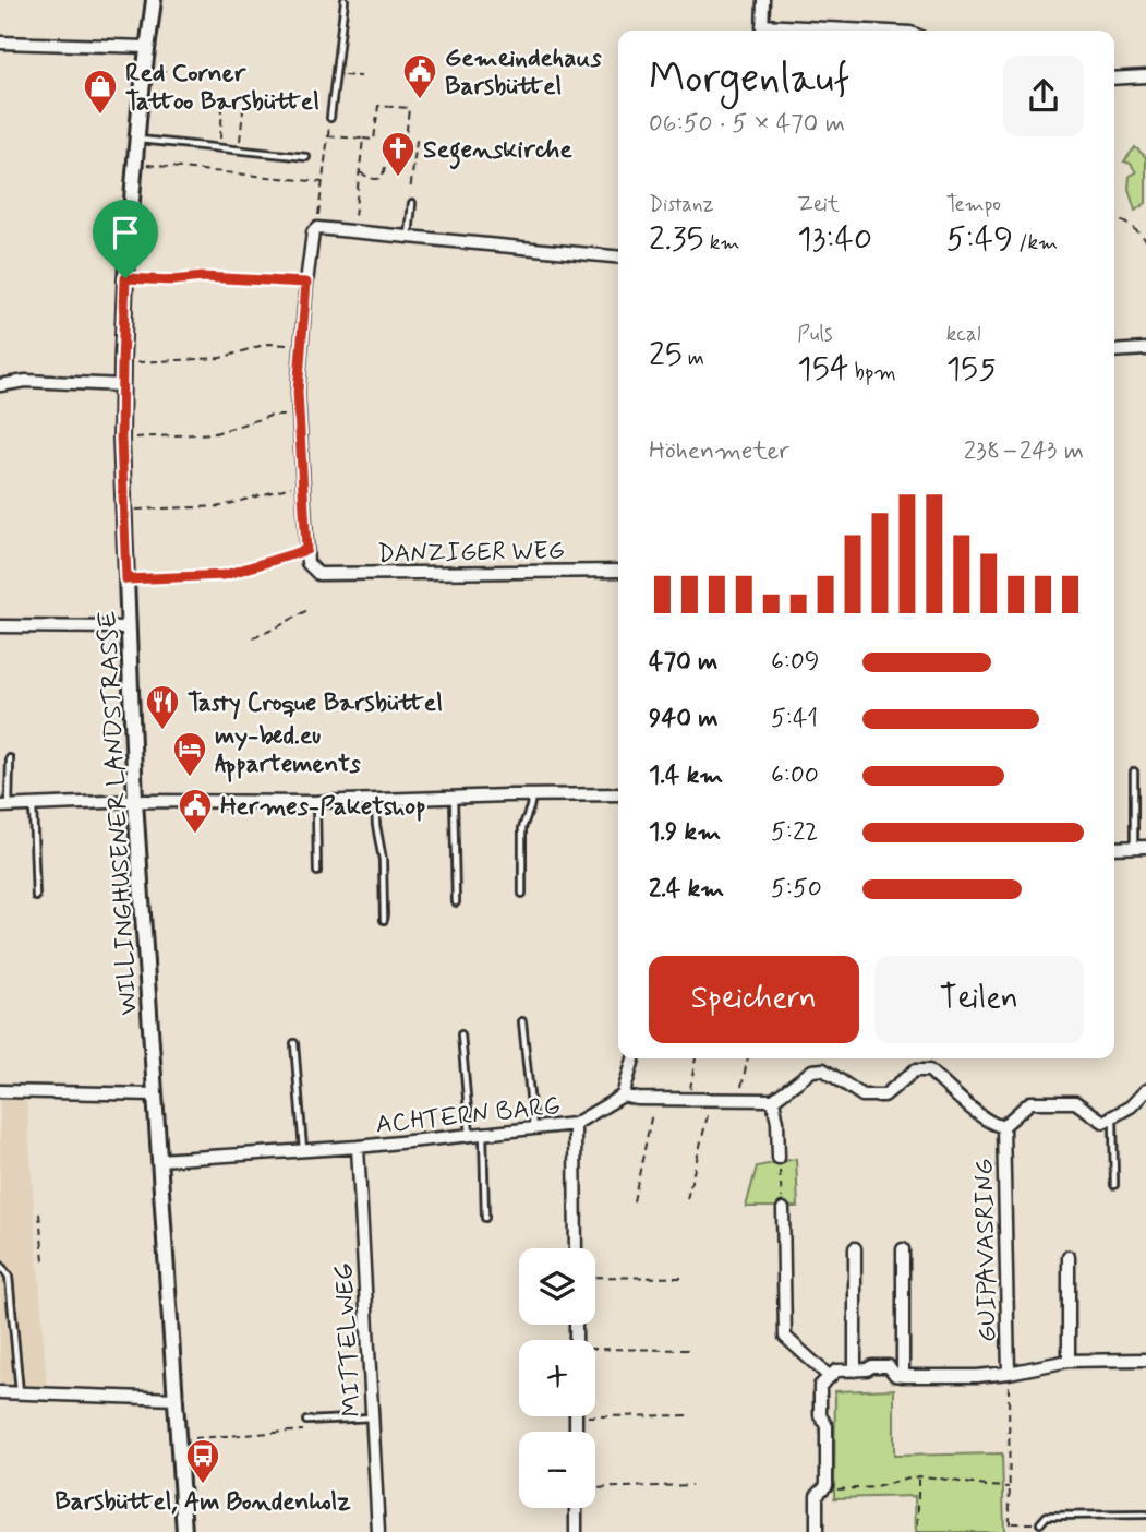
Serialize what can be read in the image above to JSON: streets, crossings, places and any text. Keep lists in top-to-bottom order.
{
  "streets": {
    "street": [
      "DANZIGER WEG",
      "WILLINGHUSENER LANDSTRASSE",
      "ACHTERN BARG",
      "GUIPAVASRING",
      "MITTELWEG"
    ]
  },
  "crossings": [
    ["WILLINGHUSENER LANDSTRASSE", "ACHTERN BARG"],
    ["ACHTERN BARG", "MITTELWEG"]
  ],
  "places": {
    "public building": ["Gemeindehaus Barsbüttel", "Hermes-Paketshop"],
    "shop": ["Red Corner Tattoo Barsbüttel"],
    "church": ["Segenskirche"],
    "restaurant": ["Tasty Croque Barsbüttel"],
    "hotel": ["my-bed.eu Appartements"],
    "bus stop": ["Barsbüttel, Am Bondenholz"]
  },
  "page": {
    "heading": ["Morgenlauf", "06:50 · 5 × 470 m"],
    "stats": [
      ["Distanz", "2.35 km"],
      ["Zeit", "13:40"],
      ["Tempo", "5:49 /km"],
      ["25 m"],
      ["Puls", "154 bpm"],
      ["kcal", "155"]
    ],
    "chart": ["Höhenmeter", "238–243 m"],
    "list": [
      {
        "name": "470 m",
        "note": "6:09"
      },
      {
        "name": "940 m",
        "note": "5:41"
      },
      {
        "name": "1.4 km",
        "note": "6:00"
      },
      {
        "name": "1.9 km",
        "note": "5:22"
      },
      {
        "name": "2.4 km",
        "note": "5:50"
      }
    ],
    "buttons": ["Speichern", "Teilen"],
    "map_buttons": ["+", "−"]
  }
}
